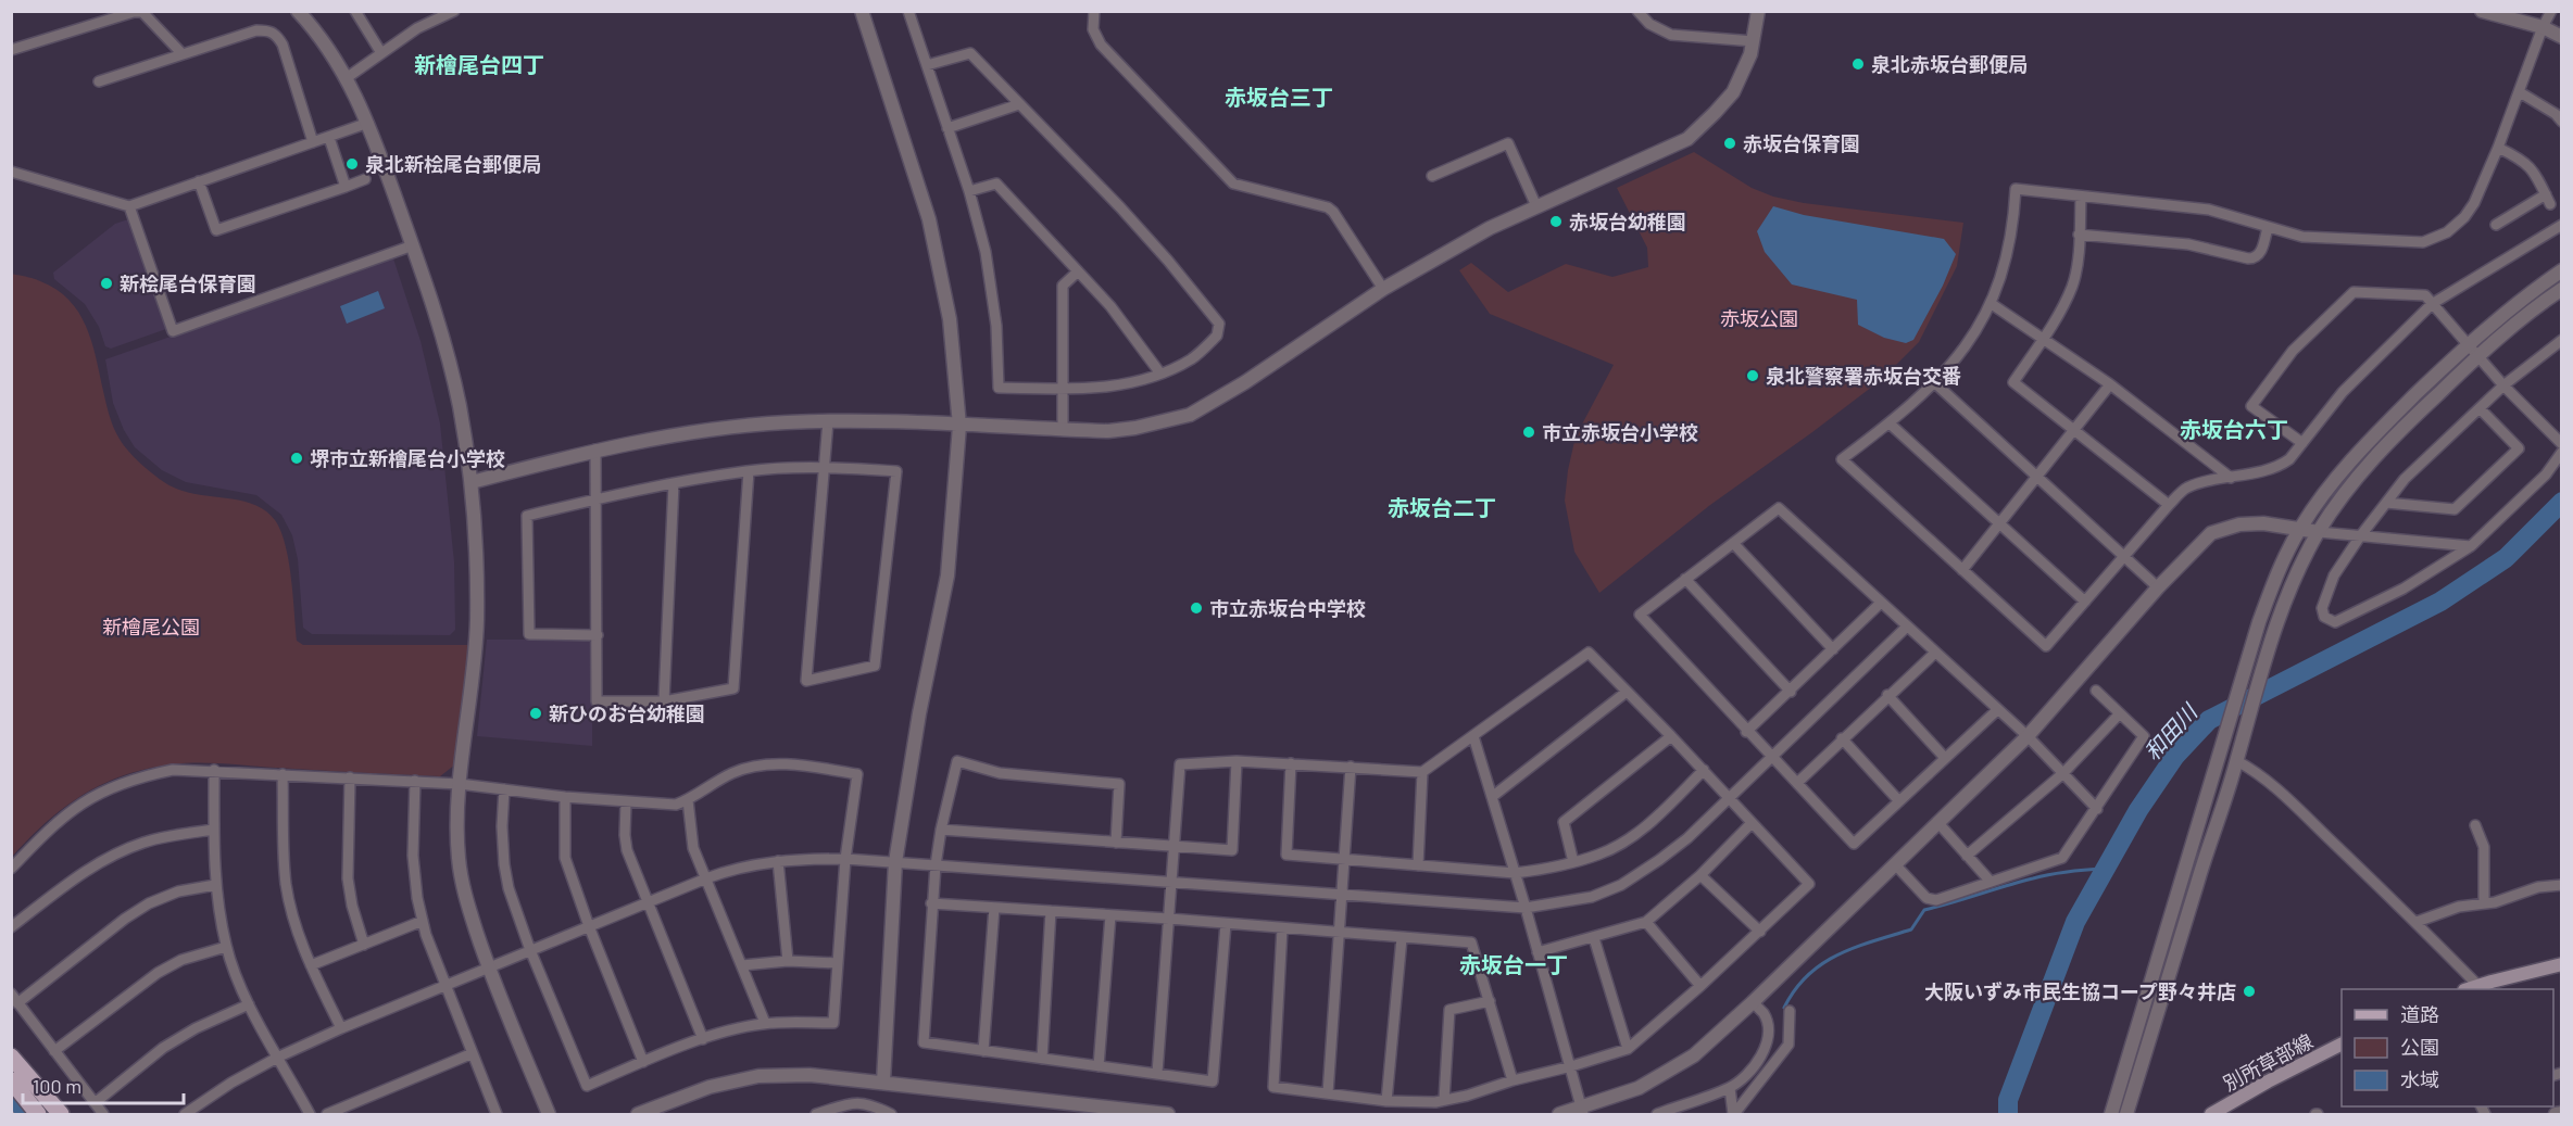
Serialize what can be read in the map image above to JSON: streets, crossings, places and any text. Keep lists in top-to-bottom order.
{
  "streets": {
    "main road": ["別所草部線"]
  },
  "districts": [
    "新檜尾台四丁",
    "赤坂台三丁",
    "赤坂台六丁",
    "赤坂台二丁",
    "赤坂台一丁"
  ],
  "water": ["和田川"],
  "parks": ["赤坂公園", "新檜尾公園"],
  "places": [
    "泉北赤坂台郵便局",
    "赤坂台保育園",
    "泉北新桧尾台郵便局",
    "赤坂台幼稚園",
    "新桧尾台保育園",
    "泉北警察署赤坂台交番",
    "市立赤坂台小学校",
    "堺市立新檜尾台小学校",
    "市立赤坂台中学校",
    "新ひのお台幼稚園",
    "大阪いずみ市民生協コープ野々井店"
  ],
  "legend": ["道路", "公園", "水域"],
  "scale_bar": "100 m"
}
